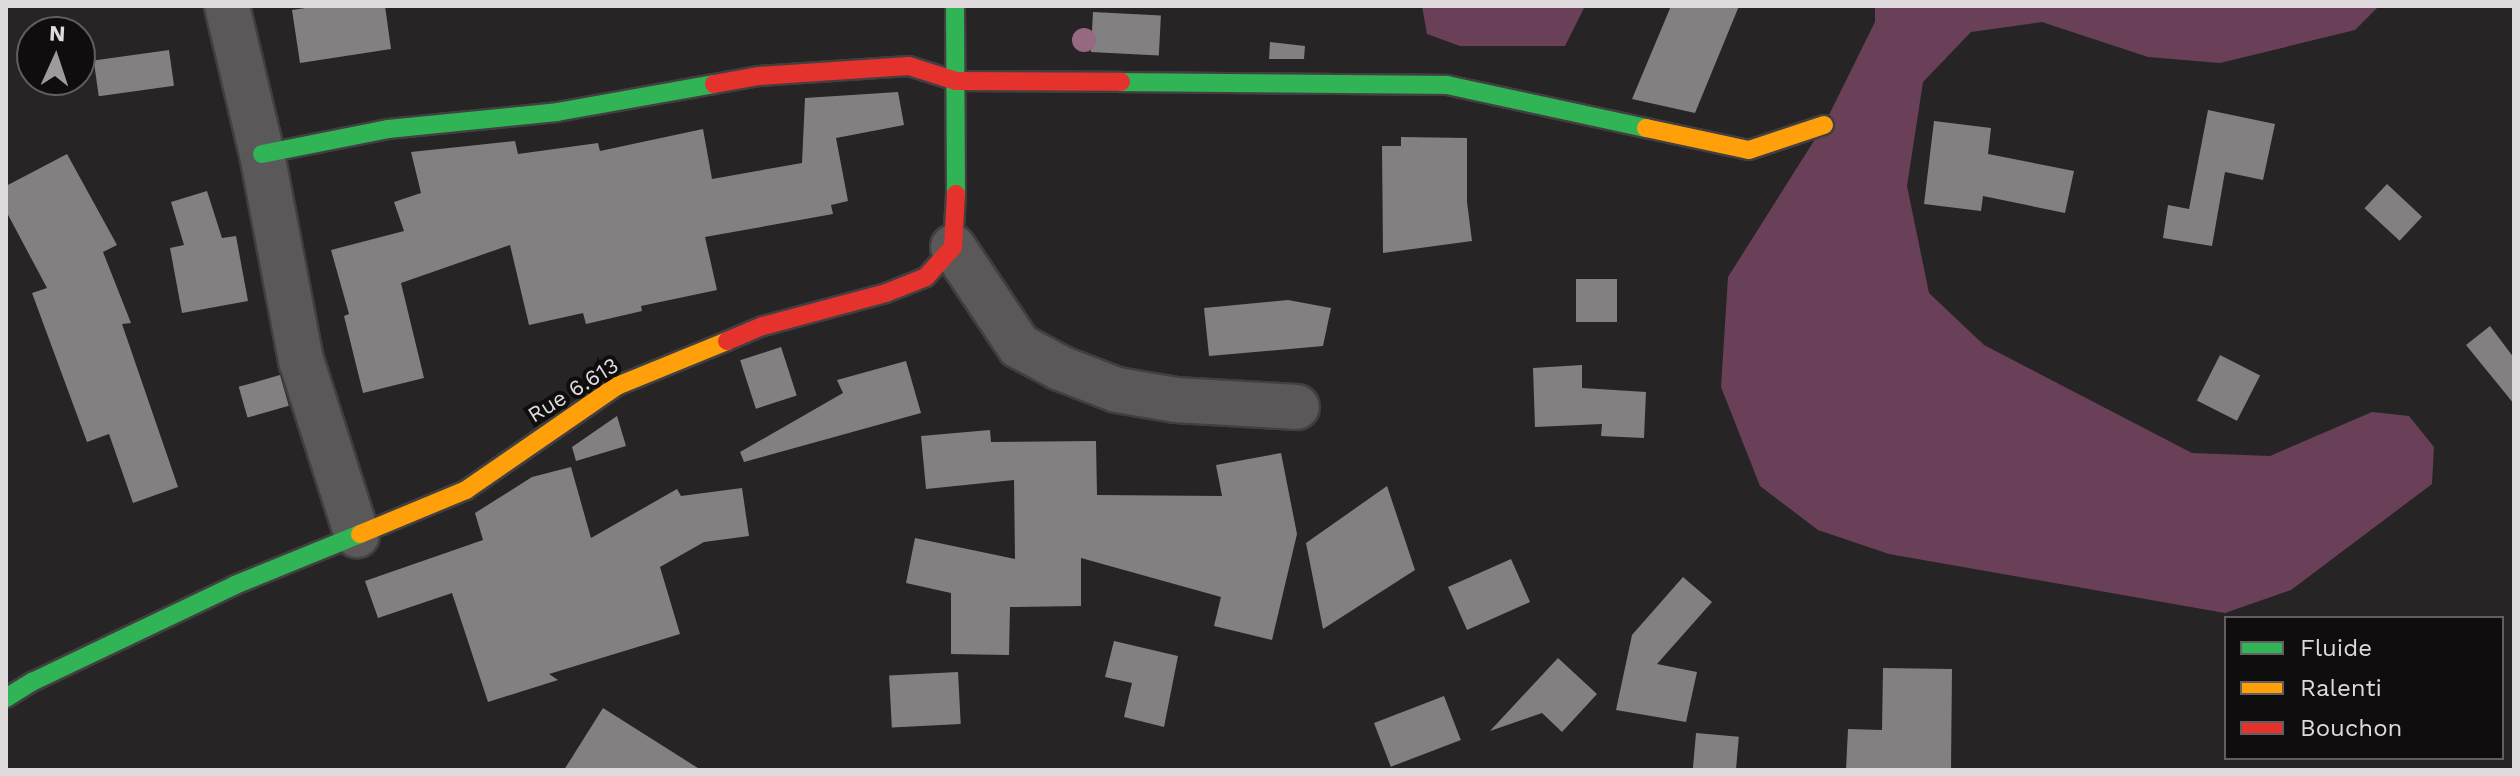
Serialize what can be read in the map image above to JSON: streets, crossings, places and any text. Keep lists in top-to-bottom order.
{
  "streets": {
    "street": ["Rue 6.613"]
  },
  "legend": ["Fluide", "Ralenti", "Bouchon"],
  "north": "top"
}
